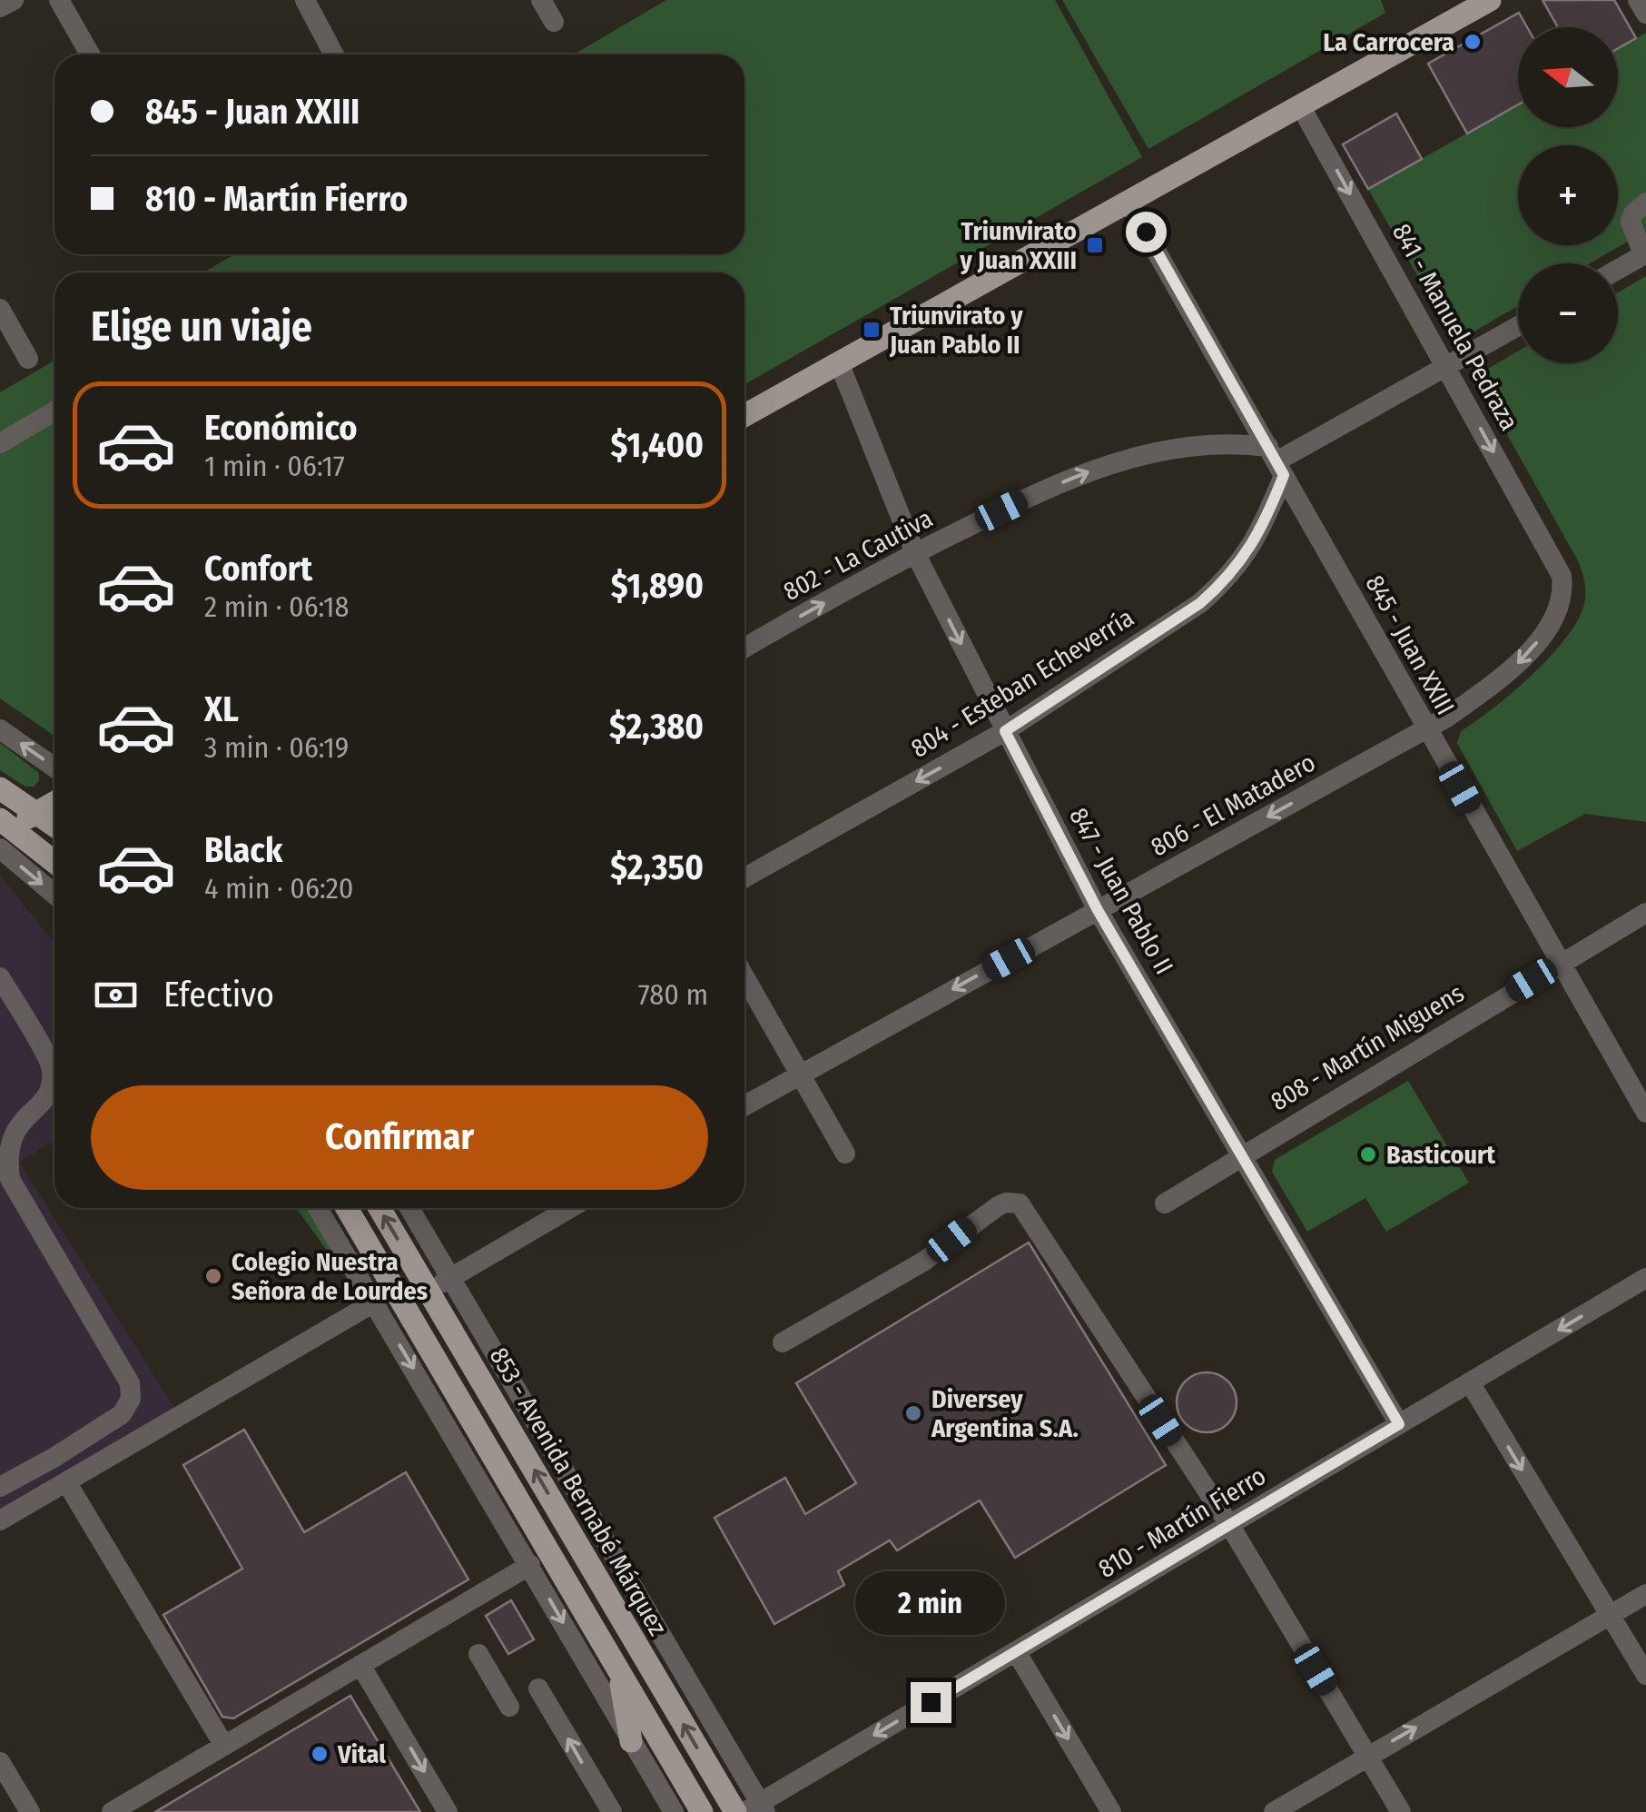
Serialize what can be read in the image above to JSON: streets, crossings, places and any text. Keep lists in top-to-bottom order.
{
  "streets": {
    "main road": ["853 - Avenida Bernabé Márquez"],
    "street": [
      "841 - Manuela Pedraza",
      "802 - La Cautiva",
      "845 - Juan XXIII",
      "804 - Esteban Echeverría",
      "806 - El Matadero",
      "847 - Juan Pablo II",
      "808 - Martín Miguens",
      "810 - Martín Fierro"
    ]
  },
  "crossings": [
    ["841 - Manuela Pedraza", "806 - El Matadero"],
    ["802 - La Cautiva", "845 - Juan XXIII"],
    ["802 - La Cautiva", "804 - Esteban Echeverría"],
    ["802 - La Cautiva", "847 - Juan Pablo II"],
    ["845 - Juan XXIII", "804 - Esteban Echeverría"],
    ["845 - Juan XXIII", "806 - El Matadero"],
    ["845 - Juan XXIII", "808 - Martín Miguens"],
    ["804 - Esteban Echeverría", "847 - Juan Pablo II"],
    ["806 - El Matadero", "847 - Juan Pablo II"],
    ["847 - Juan Pablo II", "808 - Martín Miguens"],
    ["847 - Juan Pablo II", "810 - Martín Fierro"],
    ["853 - Avenida Bernabé Márquez", "810 - Martín Fierro"]
  ],
  "one_way": [
    "841 - Manuela Pedraza",
    "802 - La Cautiva",
    "804 - Esteban Echeverría",
    "806 - El Matadero",
    "810 - Martín Fierro"
  ],
  "places": {
    "other": [
      "La Carrocera",
      "Basticourt",
      "Colegio Nuestra Señora de Lourdes",
      "Diversey Argentina S.A.",
      "Vital"
    ],
    "transit": ["Triunvirato y Juan XXIII", "Triunvirato y Juan Pablo II"]
  },
  "north": "left",
  "page": {
    "map_buttons": ["+", "−"],
    "banner": ["845 - Juan XXIII", "810 - Martín Fierro"],
    "heading": "Elige un viaje",
    "list": [
      {
        "name": "Económico",
        "note": "1 min · 06:17",
        "value": "$1,400"
      },
      {
        "name": "Confort",
        "note": "2 min · 06:18",
        "value": "$1,890"
      },
      {
        "name": "XL",
        "note": "3 min · 06:19",
        "value": "$2,380"
      },
      {
        "name": "Black",
        "note": "4 min · 06:20",
        "value": "$2,350"
      }
    ],
    "pay": ["Efectivo", "780 m"],
    "buttons": "Confirmar",
    "bubble": "2 min"
  }
}
